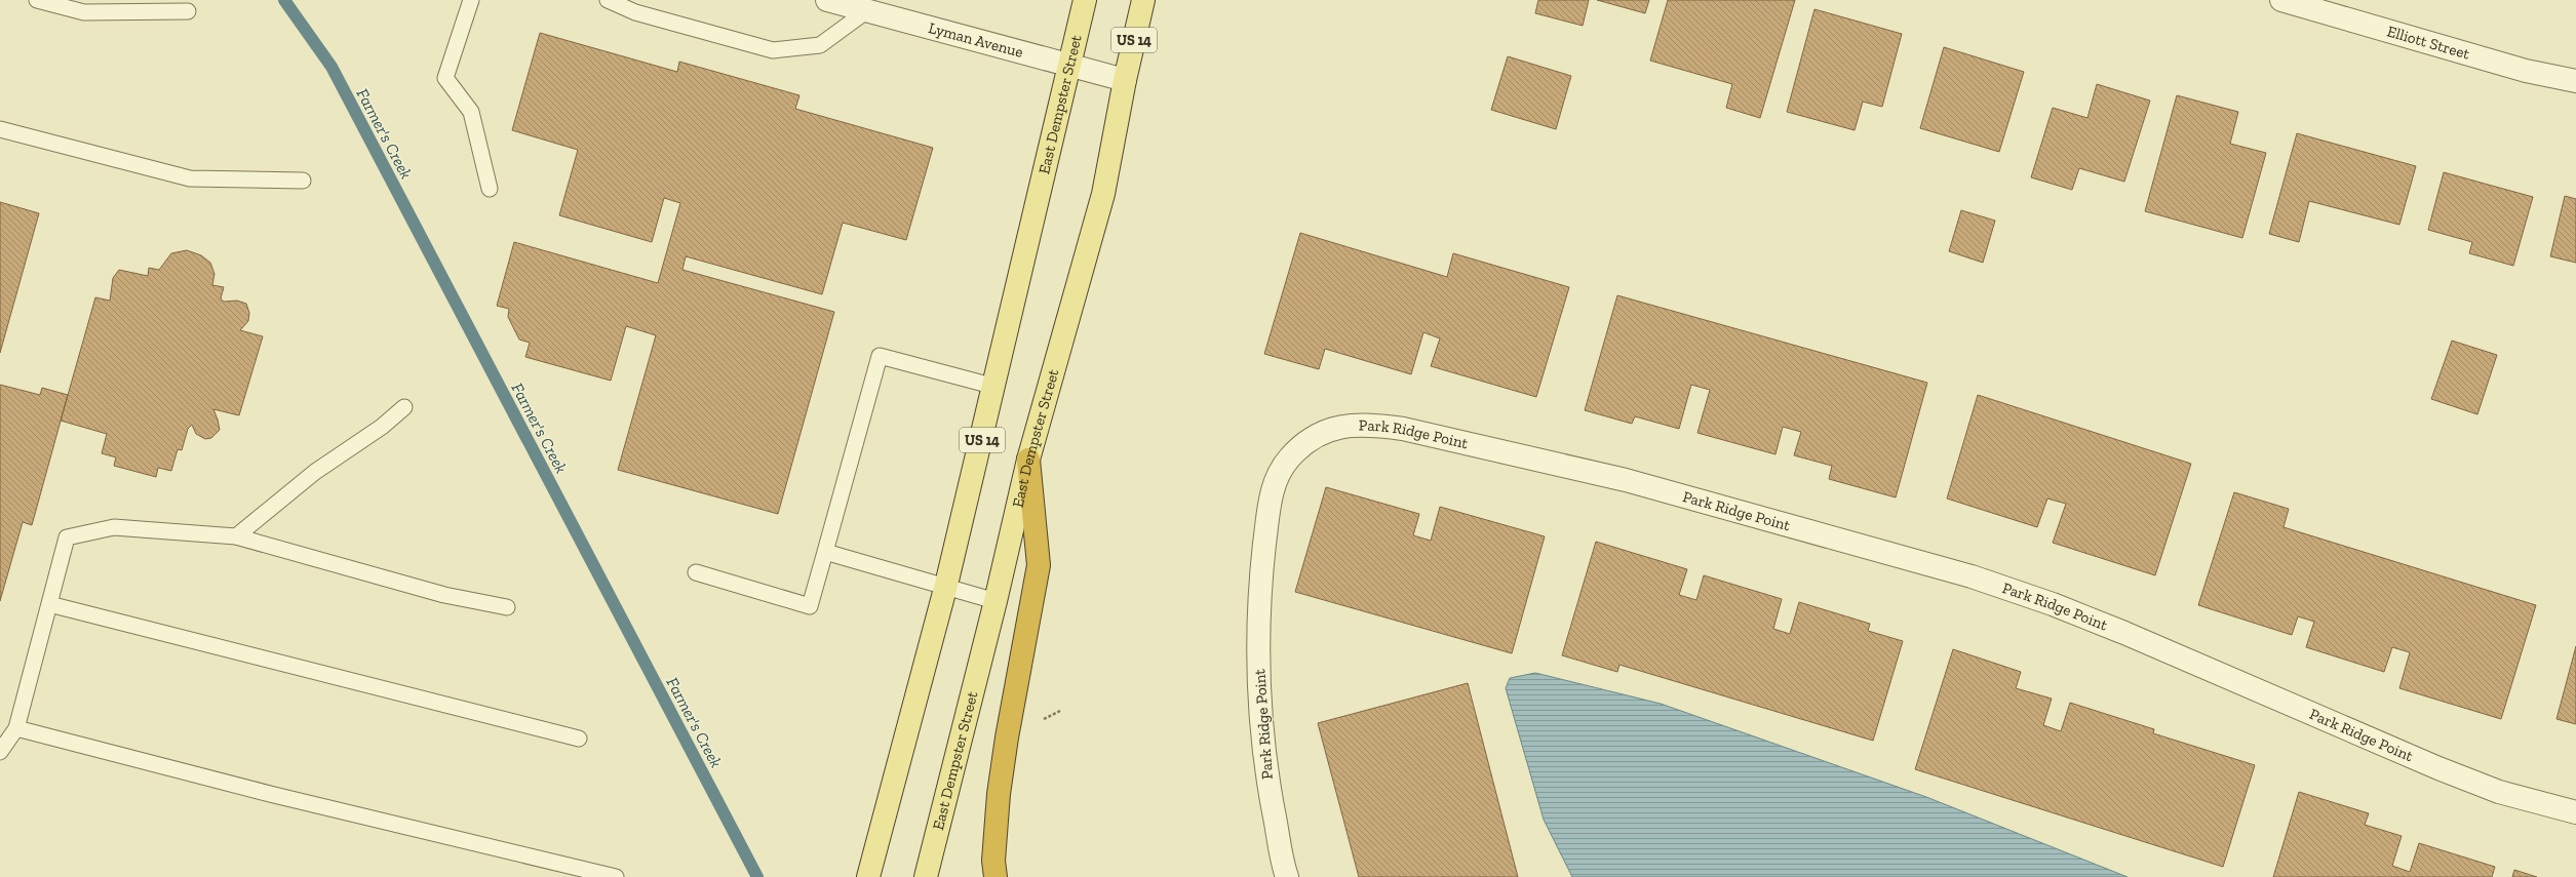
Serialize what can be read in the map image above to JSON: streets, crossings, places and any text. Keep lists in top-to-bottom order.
{
  "streets": {
    "main road": ["US 14", "East Dempster Street"],
    "street": ["Lyman Avenue", "Elliott Street", "Park Ridge Point"]
  },
  "crossings": [
    ["Lyman Avenue", "East Dempster Street"]
  ],
  "water": ["Farmer's Creek"]
}
